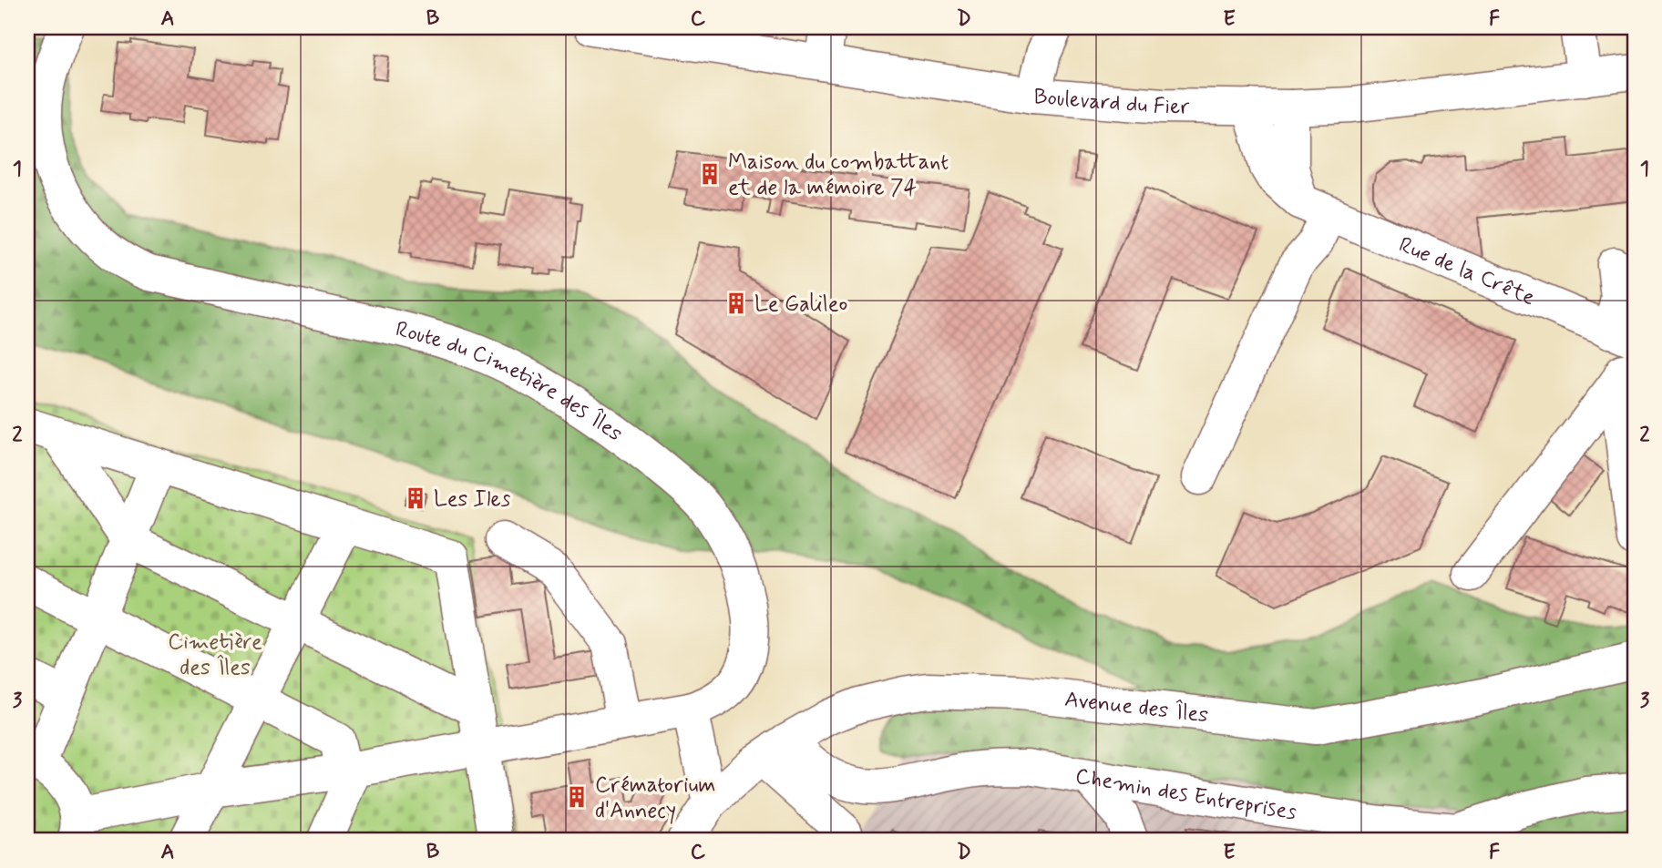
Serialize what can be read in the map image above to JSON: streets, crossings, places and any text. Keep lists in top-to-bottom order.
{
  "streets": {
    "street": [
      "Boulevard du Fier",
      "Rue de la Crête",
      "Route du Cimetière des Îles",
      "Avenue des Îles",
      "Chemin des Entreprises"
    ]
  },
  "crossings": [
    ["Boulevard du Fier", "Rue de la Crête"],
    ["Avenue des Îles", "Chemin des Entreprises"]
  ],
  "parks": ["Cimetière des Îles"],
  "places": {
    "building": [
      "Maison du combattant et de la mémoire 74",
      "Le Galileo",
      "Les Iles",
      "Crématorium d'Annecy"
    ]
  },
  "grid": {
    "columns": [
      "A",
      "B",
      "C",
      "D",
      "E",
      "F"
    ],
    "rows": ["1", "2", "3"]
  }
}
